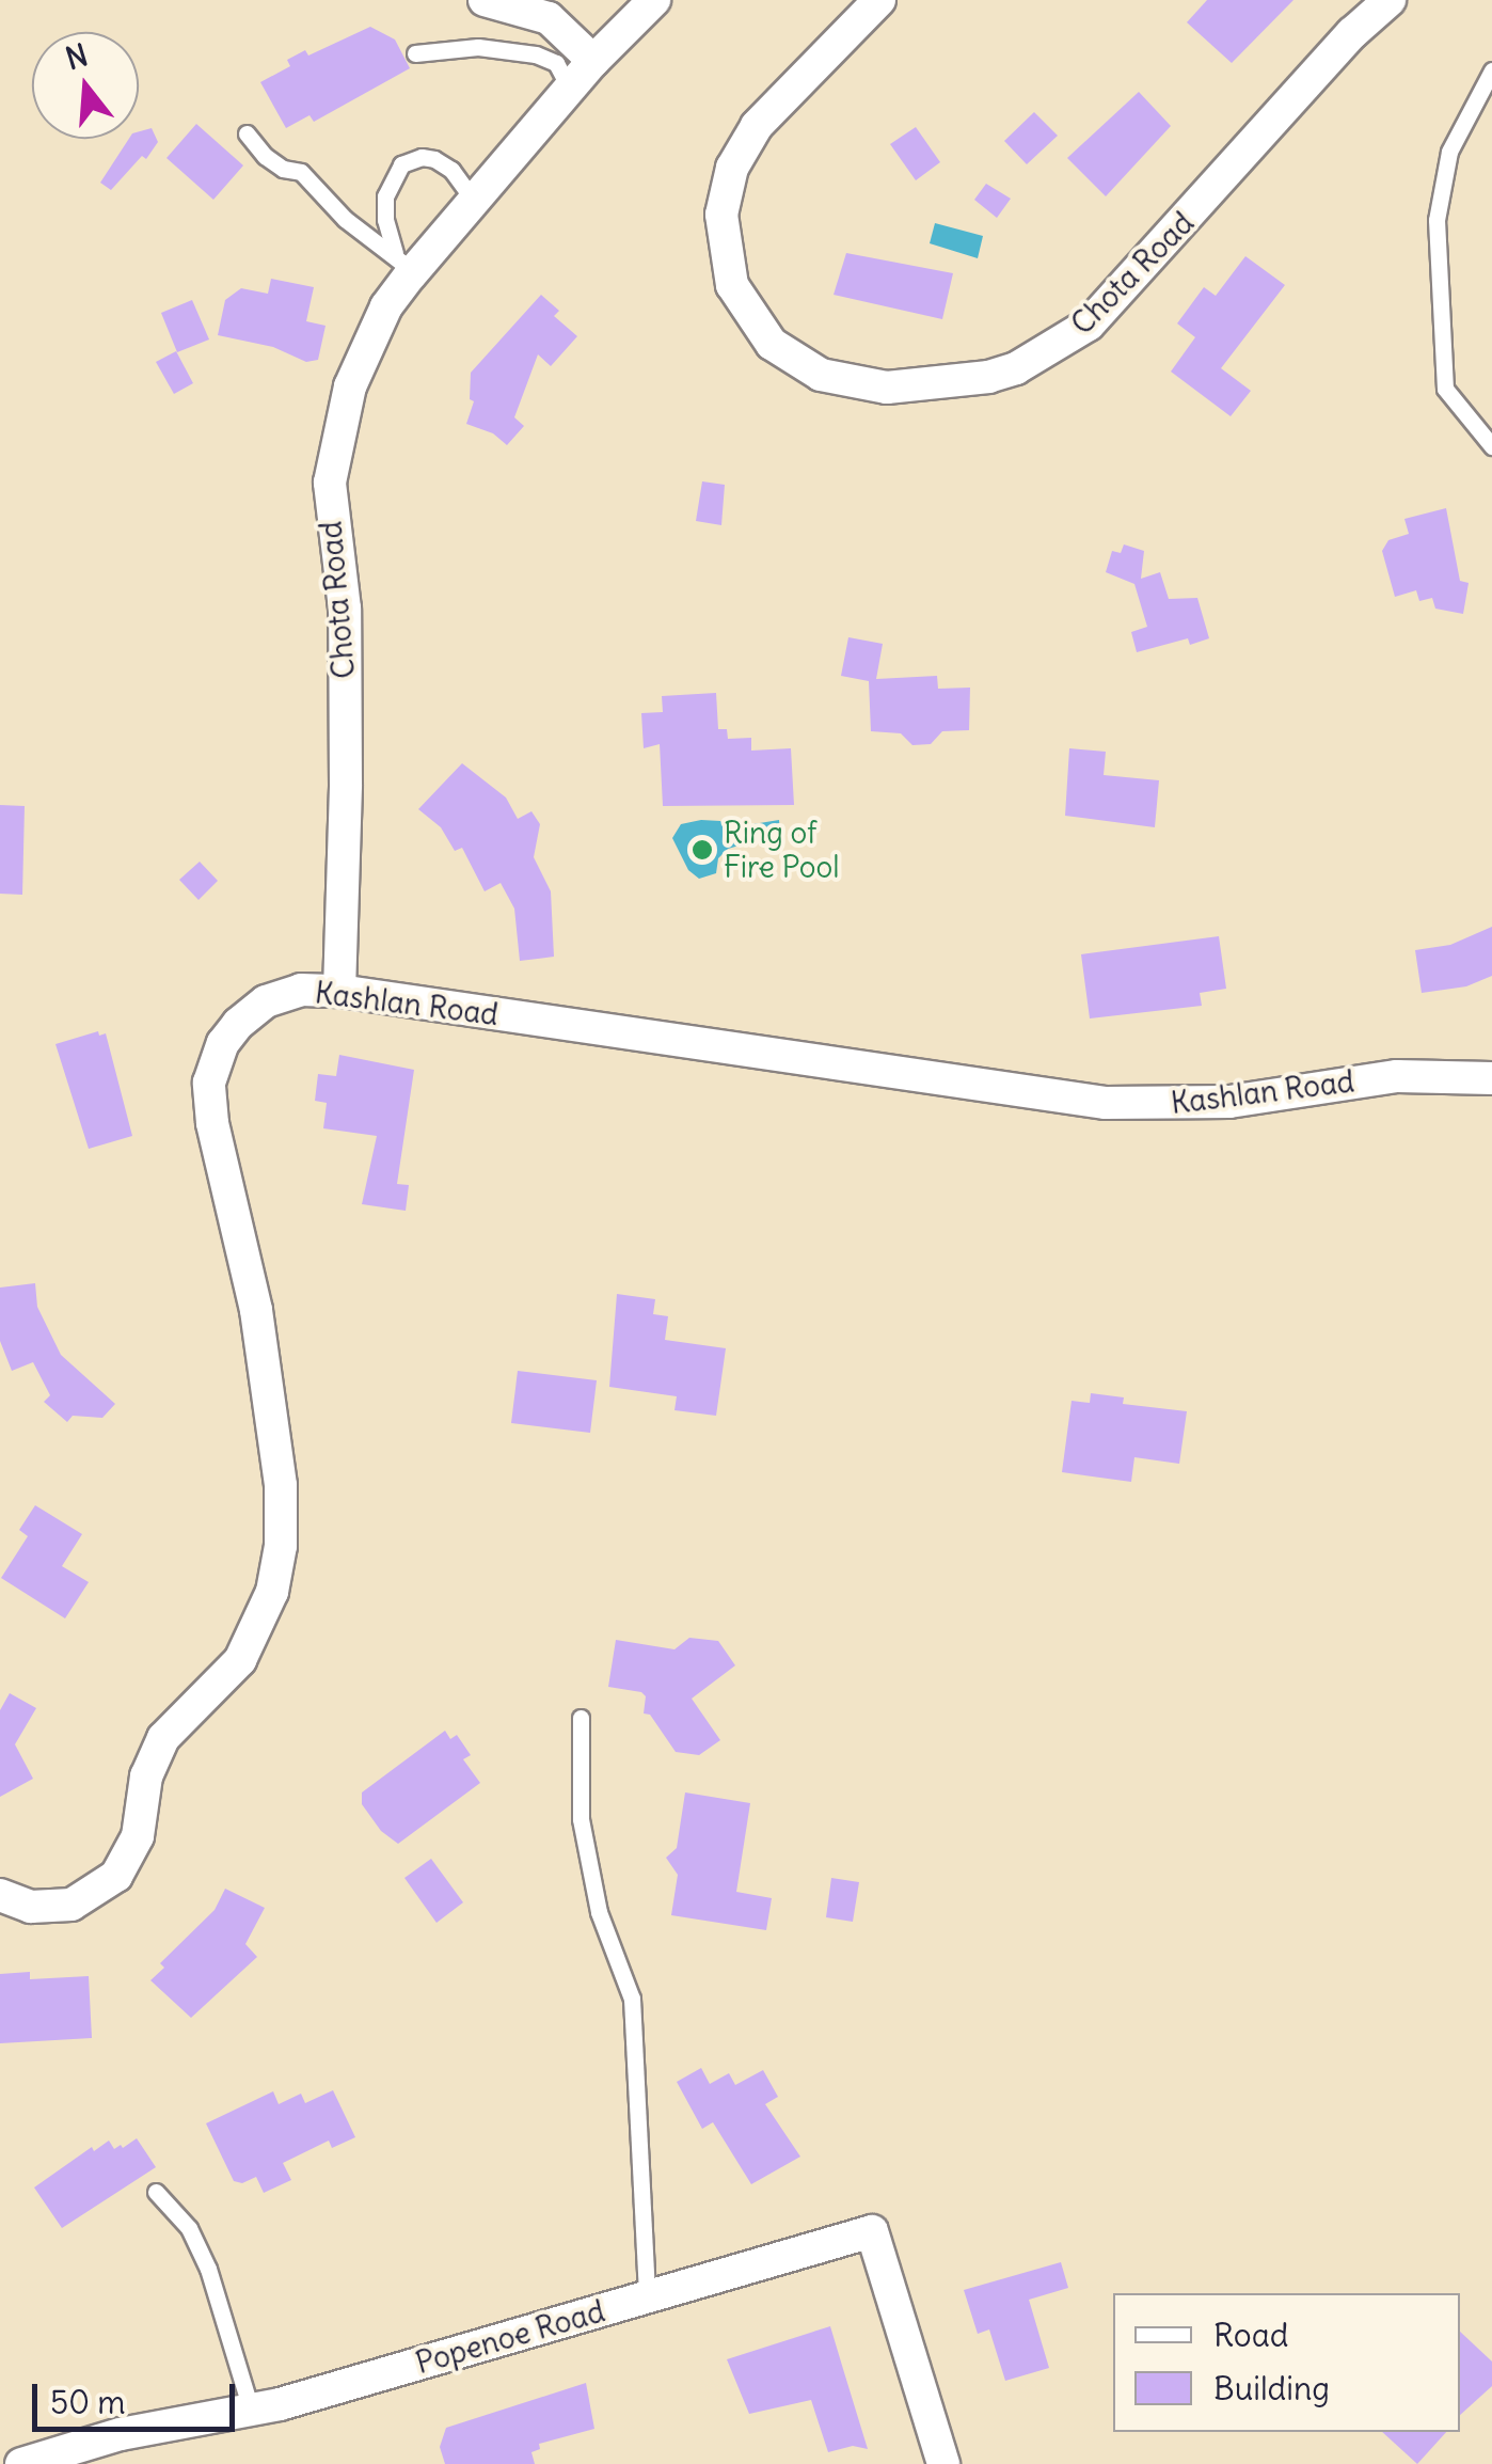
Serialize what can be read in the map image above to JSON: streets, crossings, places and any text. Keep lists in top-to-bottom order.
{
  "streets": {
    "street": ["Chota Road", "Kashlan Road", "Popenoe Road"]
  },
  "crossings": [
    ["Chota Road", "Kashlan Road"]
  ],
  "places": ["Ring of Fire Pool"],
  "legend": ["Road", "Building"],
  "scale_bar": "50 m",
  "north": "top"
}
